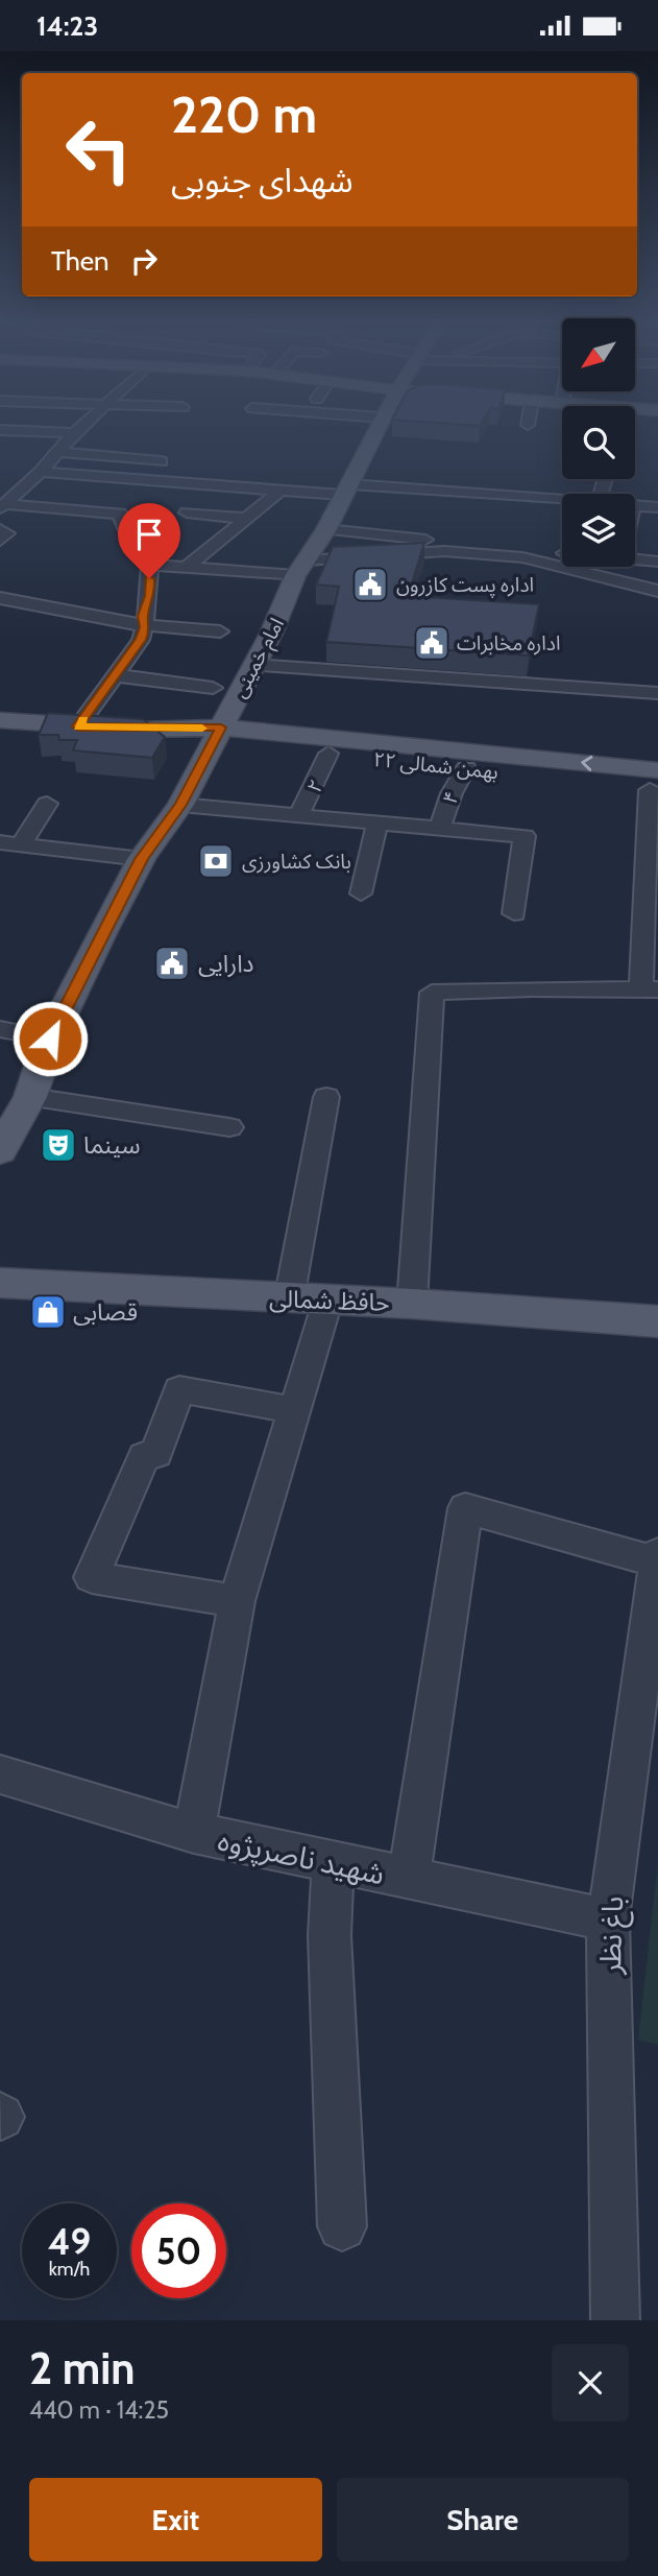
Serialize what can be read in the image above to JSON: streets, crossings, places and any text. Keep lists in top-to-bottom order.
{
  "streets": {
    "main road": ["امام خمینی", "۲۲ بهمن شمالی", "حافظ شمالی"],
    "street": [
      "۲",
      "۴",
      "شهید ناصرپژوه",
      "باغ نظر"
    ]
  },
  "crossings": [
    ["امام خمینی", "۲۲ بهمن شمالی"],
    ["۲۲ بهمن شمالی", "۲"],
    ["۲۲ بهمن شمالی", "۴"],
    ["شهید ناصرپژوه", "باغ نظر"]
  ],
  "places": {
    "public building": ["اداره پست کازرون", "اداره مخابرات", "دارایی"],
    "bank": ["بانک کشاورزی"],
    "theatre": ["سینما"],
    "shop": ["قصابی"]
  },
  "north": "bottom left",
  "page": {
    "status": "14:23",
    "turn": ["220 m", "شهدای جنوبی"],
    "then": "Then",
    "speed": "49 km/h",
    "limit": "50",
    "heading": ["2 min", "440 m · 14:25"],
    "buttons": ["Exit", "Share"]
  }
}
